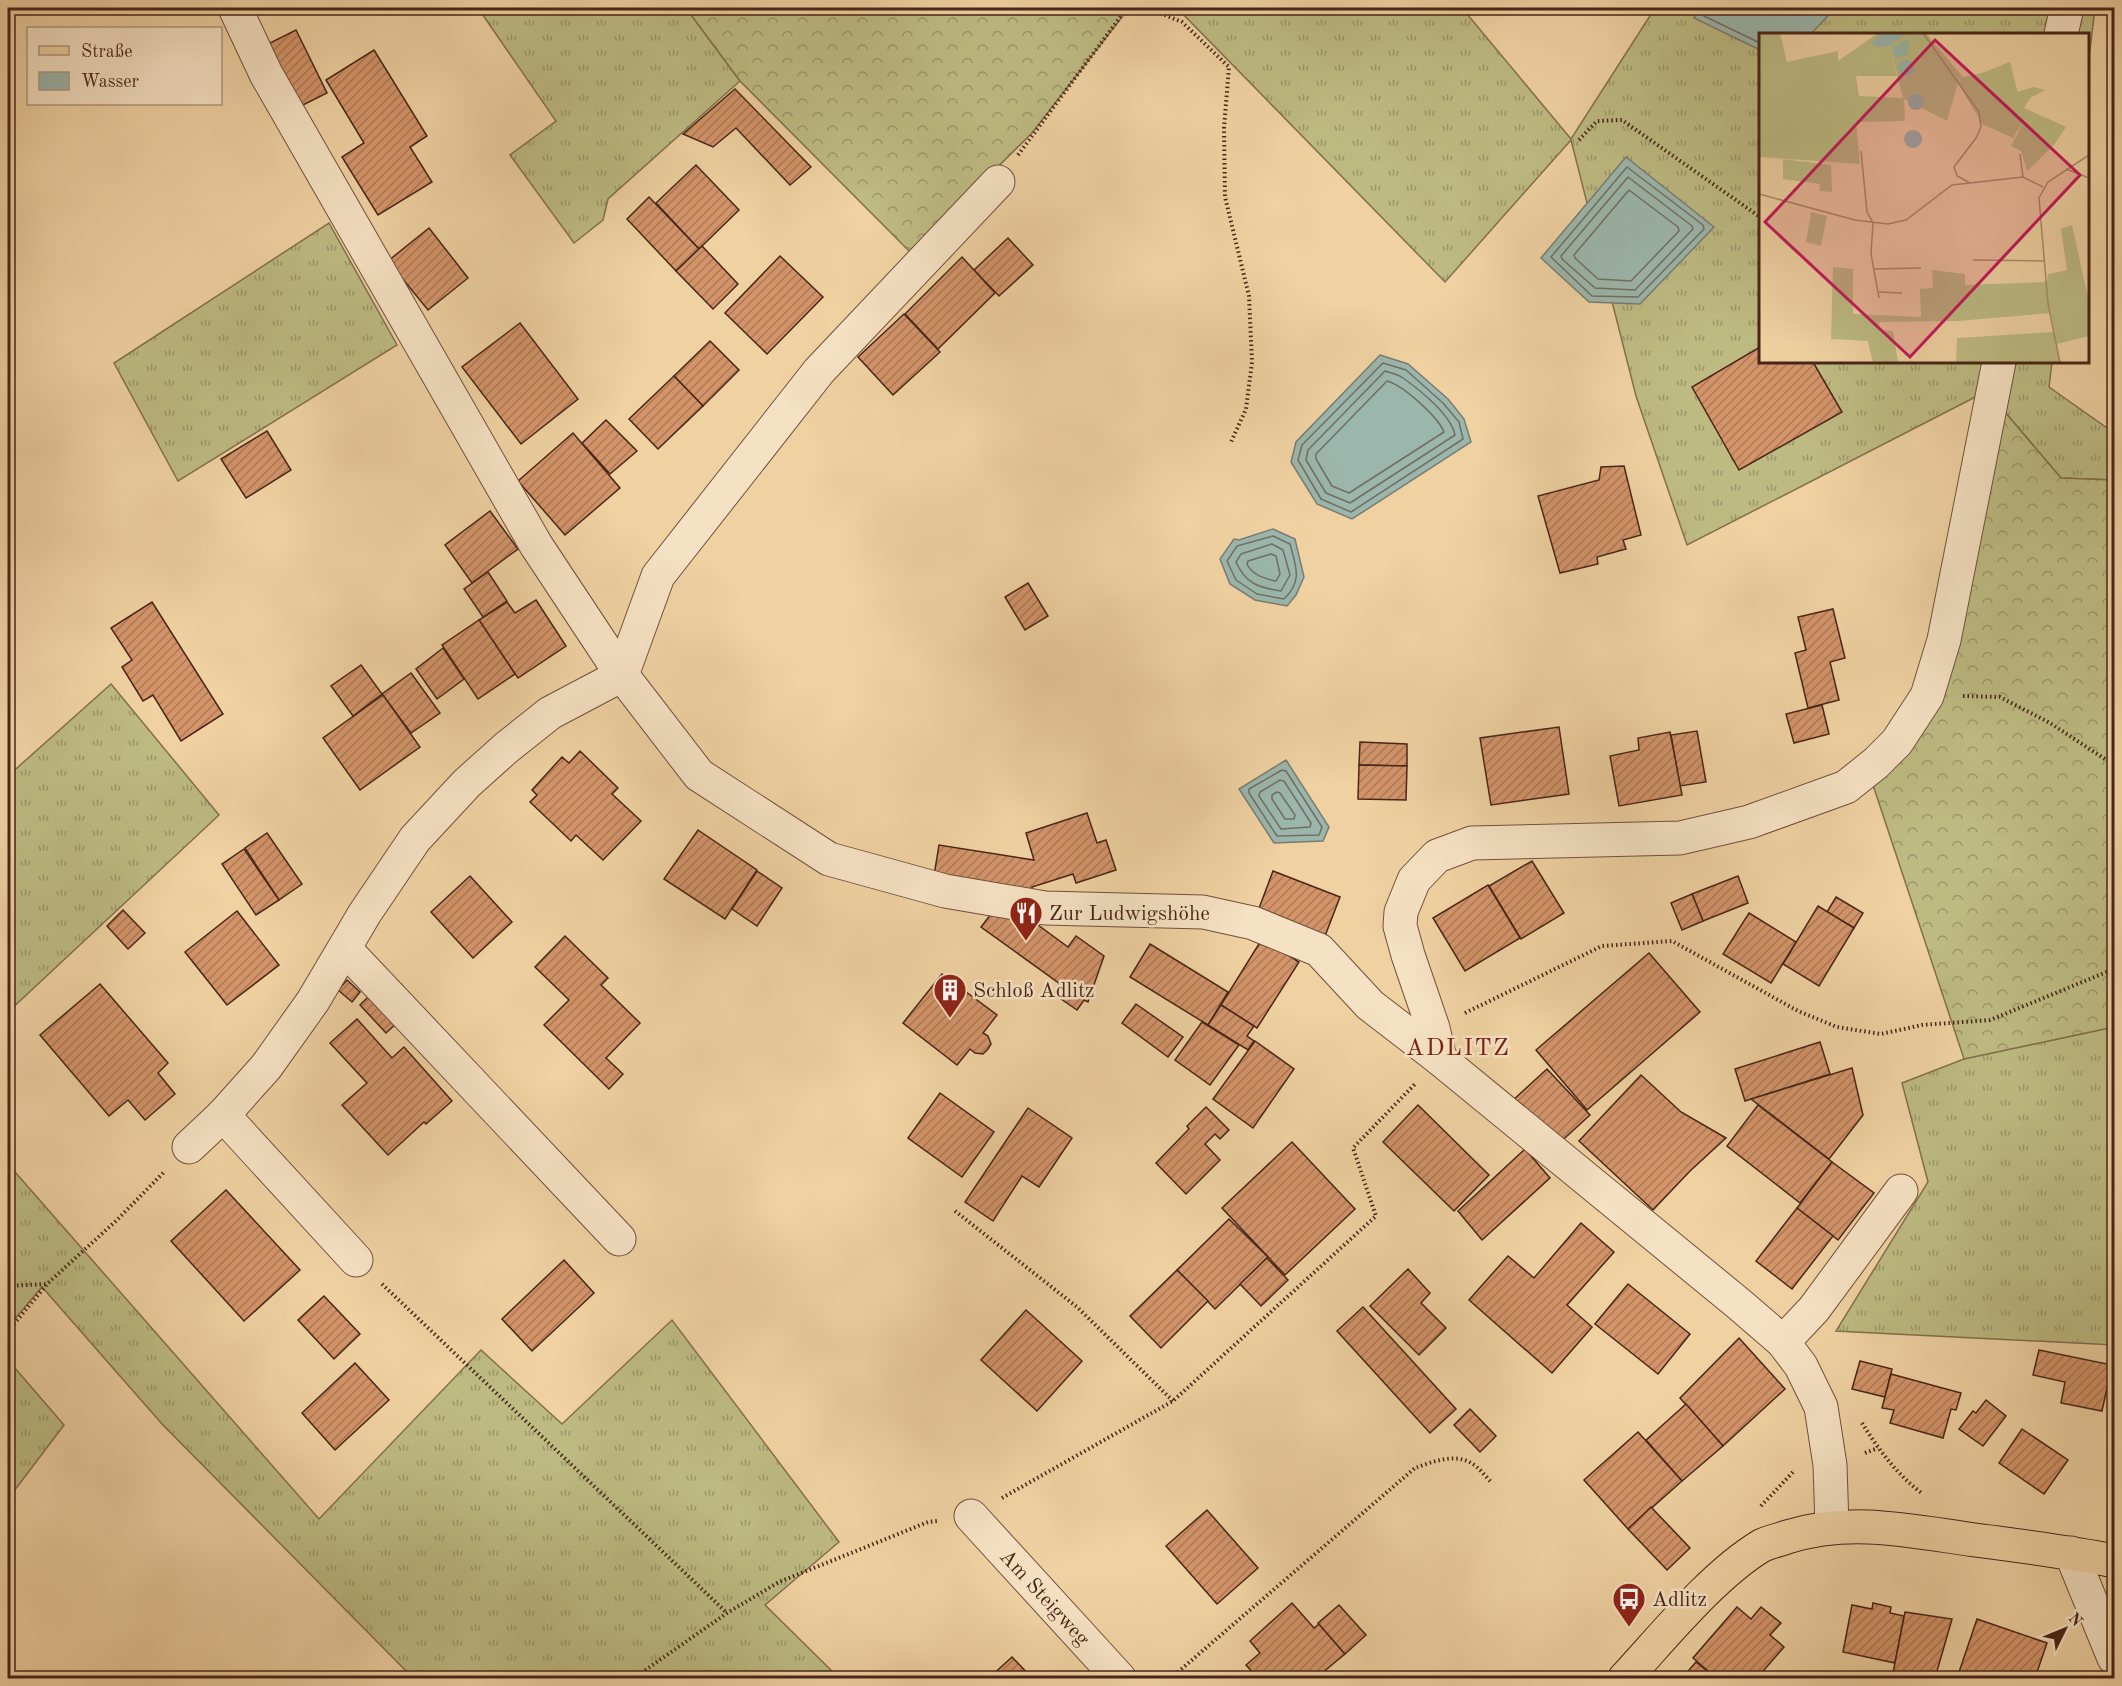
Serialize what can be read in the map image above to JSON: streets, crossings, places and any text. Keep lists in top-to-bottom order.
{
  "streets": {
    "street": ["Am Steigweg"]
  },
  "districts": ["ADLITZ"],
  "places": {
    "restaurant": ["Zur Ludwigshöhe"],
    "building": ["Schloß Adlitz"],
    "bus stop": ["Adlitz"]
  },
  "legend": ["Straße", "Wasser"],
  "north": "top right"
}
